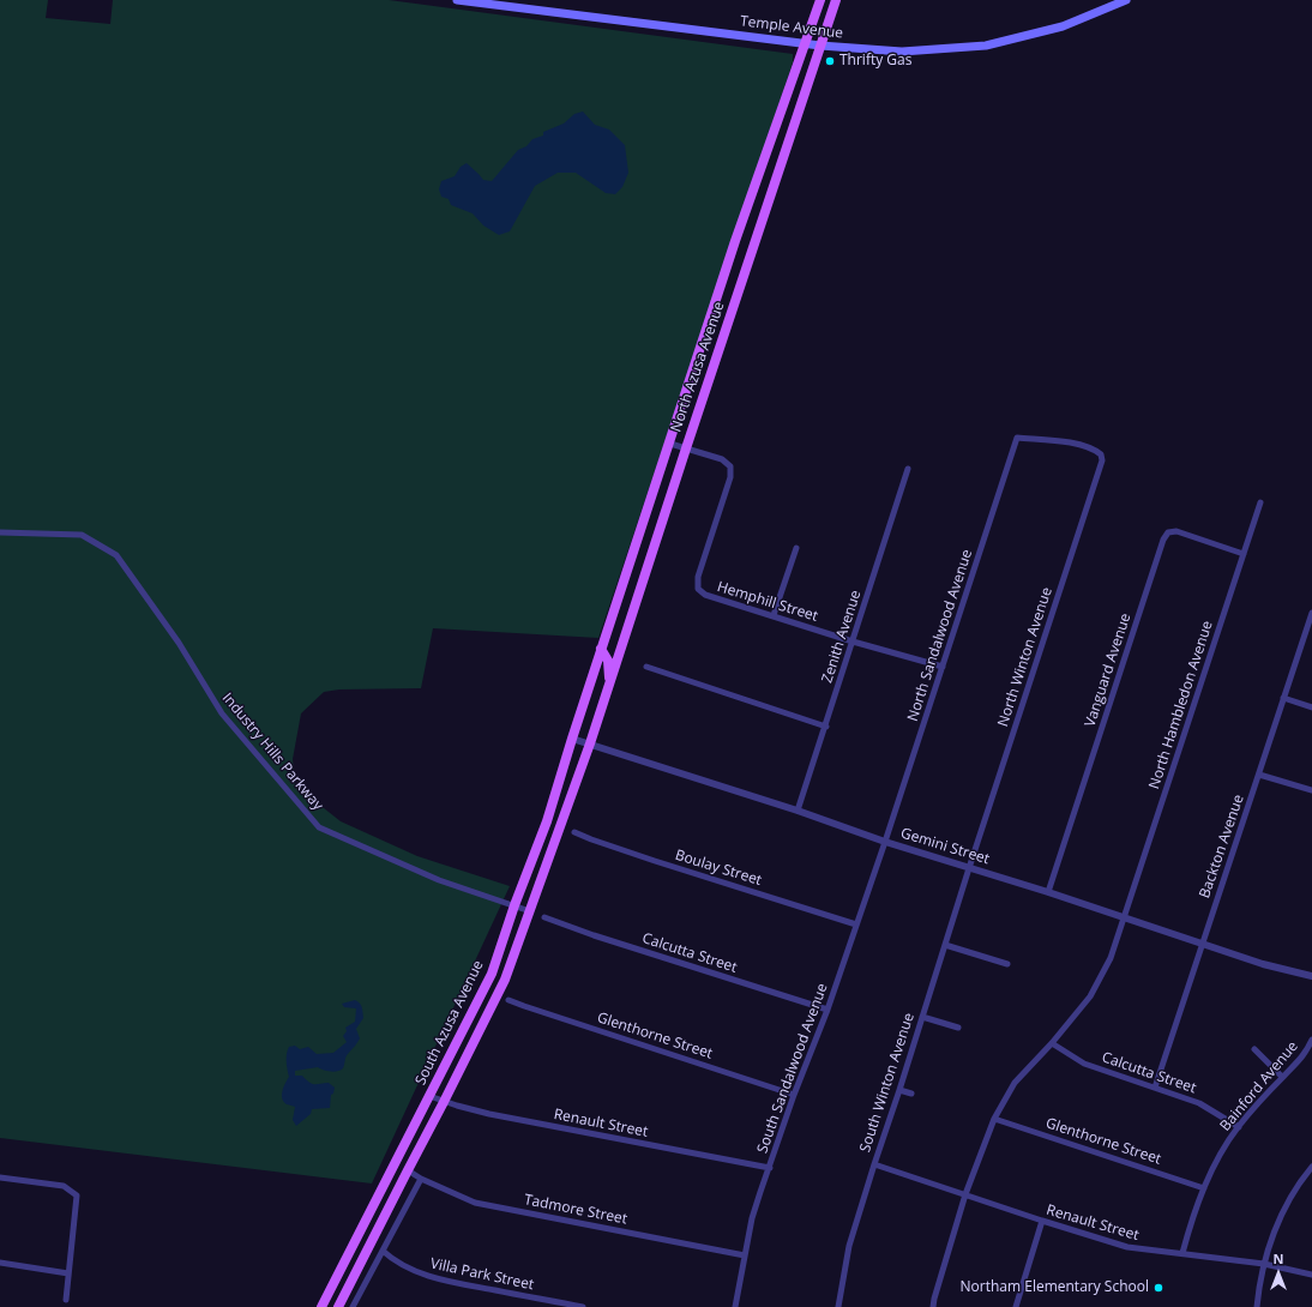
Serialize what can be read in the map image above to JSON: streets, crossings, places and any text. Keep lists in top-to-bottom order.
{
  "streets": {
    "main road": ["Temple Avenue", "North Azusa Avenue", "South Azusa Avenue"],
    "street": [
      "Hemphill Street",
      "North Sandalwood Avenue",
      "Zenith Avenue",
      "North Winton Avenue",
      "Vanguard Avenue",
      "North Hambledon Avenue",
      "Industry Hills Parkway",
      "Gemini Street",
      "Backton Avenue",
      "Boulay Street",
      "Calcutta Street",
      "Glenthorne Street",
      "South Sandalwood Avenue",
      "South Winton Avenue",
      "Bainford Avenue",
      "Renault Street",
      "Tadmore Street",
      "Villa Park Street"
    ]
  },
  "crossings": [
    ["Temple Avenue", "North Azusa Avenue"],
    ["North Azusa Avenue", "Hemphill Street"],
    ["North Azusa Avenue", "Gemini Street"],
    ["North Azusa Avenue", "South Azusa Avenue"],
    ["Hemphill Street", "North Sandalwood Avenue"],
    ["Hemphill Street", "Zenith Avenue"],
    ["North Sandalwood Avenue", "North Winton Avenue"],
    ["North Sandalwood Avenue", "Gemini Street"],
    ["North Sandalwood Avenue", "South Sandalwood Avenue"],
    ["Zenith Avenue", "Gemini Street"],
    ["North Winton Avenue", "Gemini Street"],
    ["North Winton Avenue", "South Winton Avenue"],
    ["Vanguard Avenue", "North Hambledon Avenue"],
    ["Vanguard Avenue", "Gemini Street"],
    ["North Hambledon Avenue", "Gemini Street"],
    ["North Hambledon Avenue", "Calcutta Street"],
    ["North Hambledon Avenue", "Glenthorne Street"],
    ["North Hambledon Avenue", "Renault Street"],
    ["Industry Hills Parkway", "South Azusa Avenue"],
    ["Gemini Street", "Backton Avenue"],
    ["Gemini Street", "South Azusa Avenue"],
    ["Gemini Street", "South Sandalwood Avenue"],
    ["Gemini Street", "South Winton Avenue"],
    ["Backton Avenue", "Calcutta Street"],
    ["Boulay Street", "South Sandalwood Avenue"],
    ["Calcutta Street", "South Sandalwood Avenue"],
    ["Calcutta Street", "Bainford Avenue"],
    ["South Azusa Avenue", "Renault Street"],
    ["South Azusa Avenue", "Tadmore Street"],
    ["Glenthorne Street", "South Sandalwood Avenue"],
    ["Glenthorne Street", "Bainford Avenue"],
    ["South Sandalwood Avenue", "Renault Street"],
    ["South Sandalwood Avenue", "Tadmore Street"],
    ["South Winton Avenue", "Renault Street"],
    ["Bainford Avenue", "Renault Street"]
  ],
  "places": ["Thrifty Gas", "Northam Elementary School"],
  "north": "top"
}
